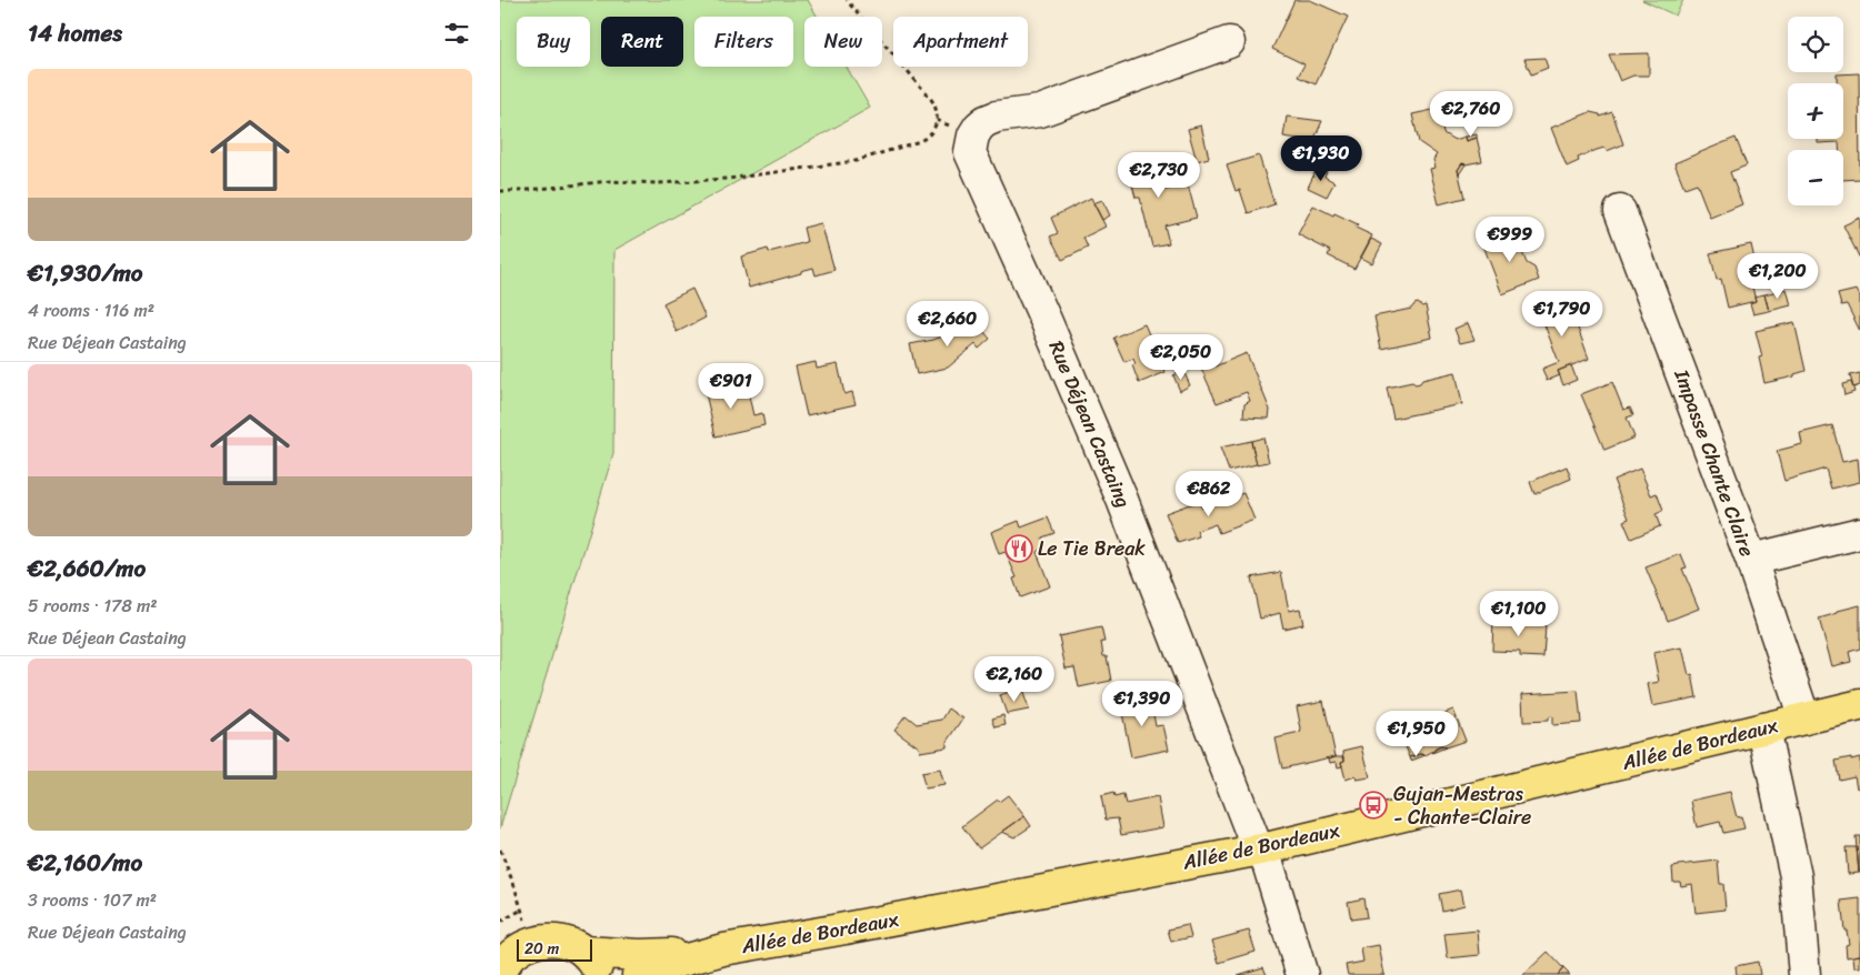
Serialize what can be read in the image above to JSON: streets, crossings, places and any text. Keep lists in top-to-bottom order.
{
  "streets": {
    "main road": ["Allée de Bordeaux"],
    "street": ["Rue Déjean Castaing", "Impasse Chante Claire"]
  },
  "crossings": [
    ["Rue Déjean Castaing", "Allée de Bordeaux"],
    ["Impasse Chante Claire", "Allée de Bordeaux"]
  ],
  "places": {
    "restaurant": ["Le Tie Break"],
    "bus stop": ["Gujan-Mestras - Chante-Claire"]
  },
  "scale_bar": "20 m",
  "page": {
    "heading": "14 homes",
    "map_buttons": ["+", "−"],
    "chip": [
      "Buy",
      "Rent",
      "Filters",
      "New",
      "Apartment"
    ],
    "list": [
      {
        "name": "€1,930/mo",
        "note": "4 rooms · 116 m² · Rue Déjean Castaing"
      },
      {
        "name": "€2,660/mo",
        "note": "5 rooms · 178 m² · Rue Déjean Castaing"
      },
      {
        "name": "€2,160/mo",
        "note": "3 rooms · 107 m² · Rue Déjean Castaing"
      }
    ],
    "price": [
      "€2,760",
      "€1,930",
      "€2,730",
      "€999",
      "€1,200",
      "€1,790",
      "€2,660",
      "€2,050",
      "€901",
      "€862",
      "€1,100",
      "€2,160",
      "€1,390",
      "€1,950"
    ],
    "scale": "20 m"
  }
}
